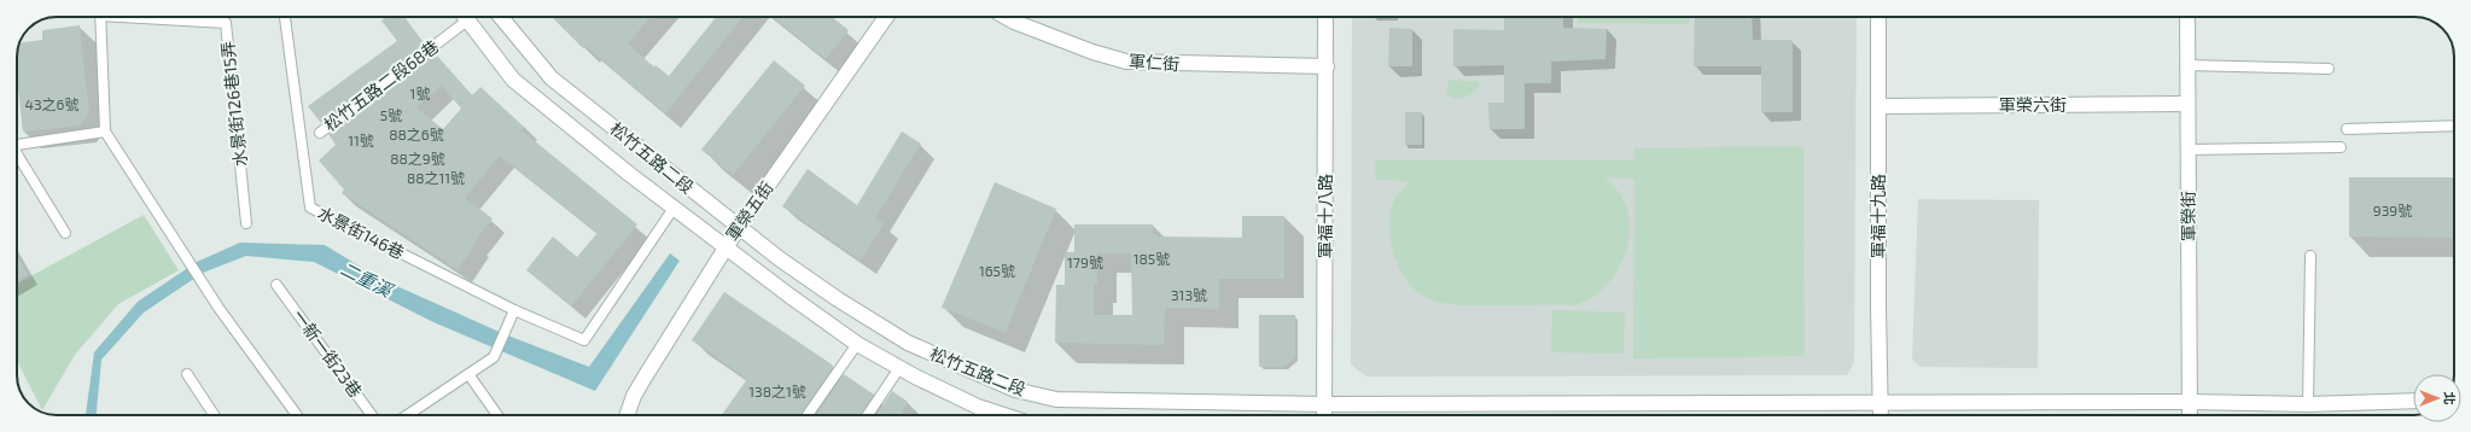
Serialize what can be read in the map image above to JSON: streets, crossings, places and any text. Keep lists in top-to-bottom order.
{
  "streets": {
    "street": [
      "軍仁街",
      "軍榮六街",
      "松竹五路二段",
      "軍榮五街",
      "軍福十八路",
      "軍福十九路",
      "軍榮街"
    ],
    "lane": [
      "松竹五路二段68巷",
      "水景街126巷15弄",
      "水景街146巷",
      "一新一街23巷"
    ]
  },
  "crossings": [
    ["軍仁街", "軍福十八路"],
    ["軍榮六街", "軍福十九路"],
    ["軍榮六街", "軍榮街"],
    ["松竹五路二段", "軍榮五街"],
    ["松竹五路二段", "軍福十八路"],
    ["松竹五路二段", "軍福十九路"],
    ["松竹五路二段", "軍榮街"]
  ],
  "water": ["二重溪"],
  "house_numbers": [
    "1號",
    "43之6號",
    "5號",
    "88之6號",
    "11號",
    "88之9號",
    "88之11號",
    "939號",
    "185號",
    "179號",
    "165號",
    "313號",
    "138之1號"
  ],
  "north": "right"
}
